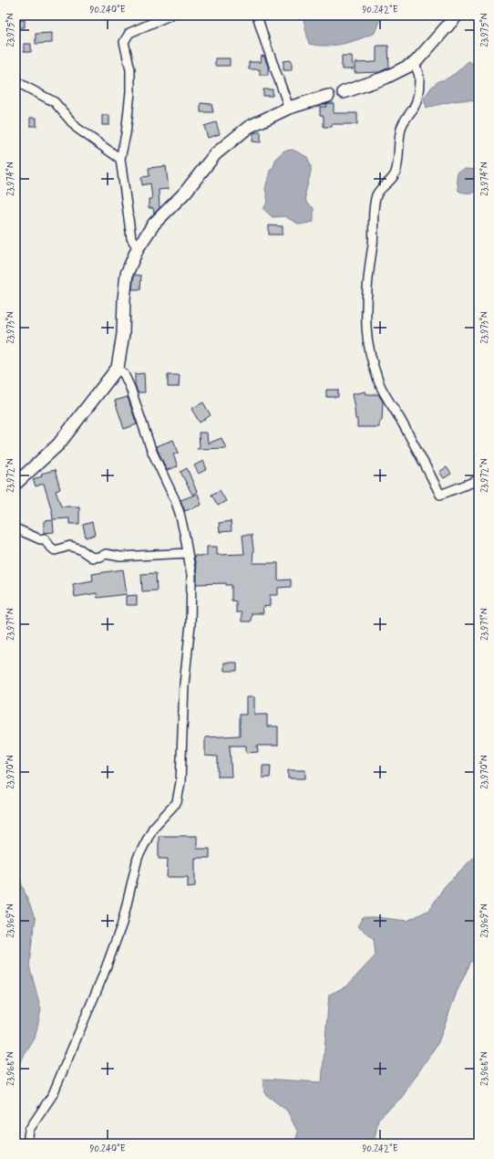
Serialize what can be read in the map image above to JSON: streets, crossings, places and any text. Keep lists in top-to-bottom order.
{
  "coordinates": [
    "90.240°E",
    "90.242°E",
    "23.975°N",
    "23.974°N",
    "23.973°N",
    "23.972°N",
    "23.971°N",
    "23.970°N",
    "23.969°N",
    "23.968°N"
  ]
}
